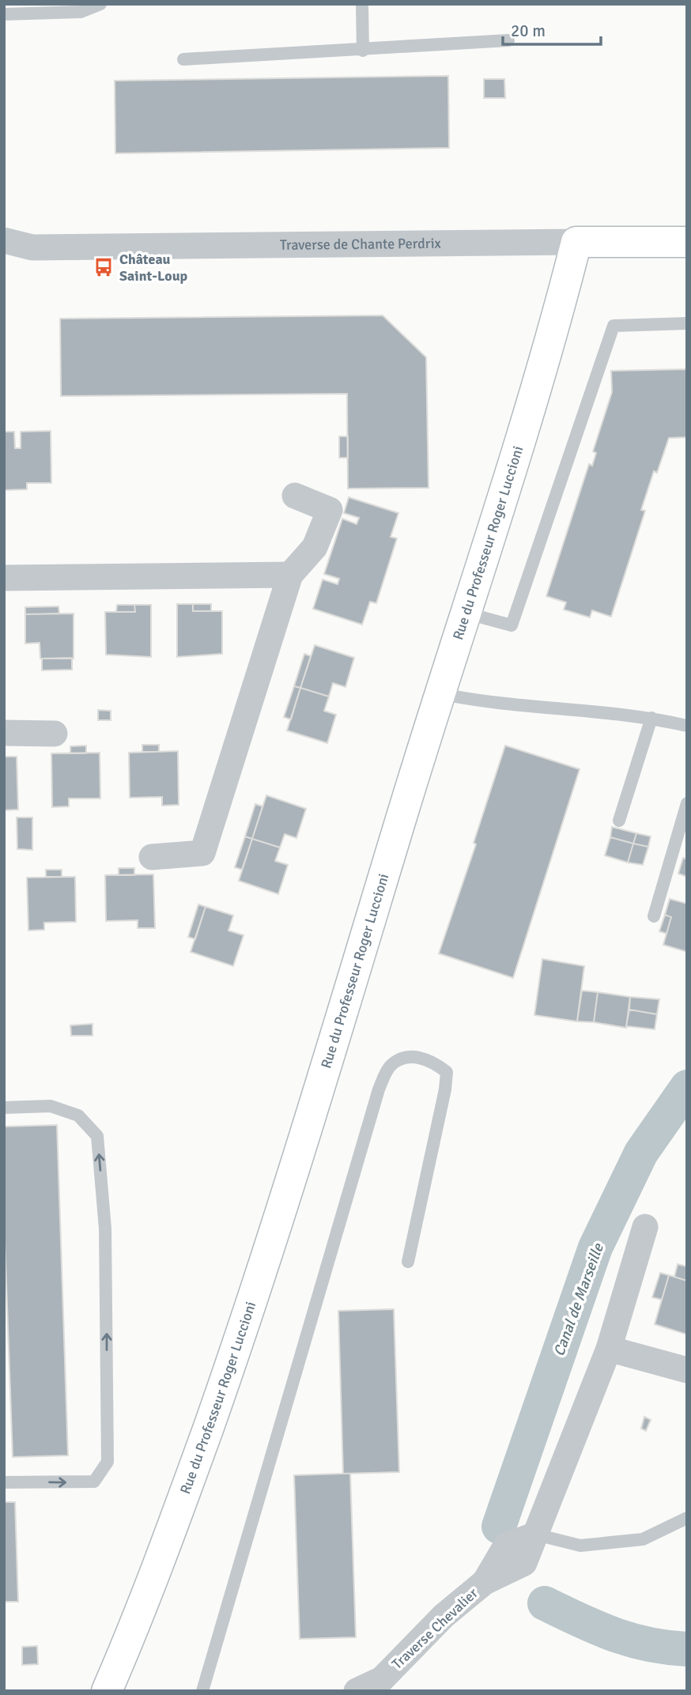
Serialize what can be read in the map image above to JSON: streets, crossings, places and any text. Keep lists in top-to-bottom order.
{
  "streets": {
    "street": ["Traverse de Chante Perdrix", "Rue du Professeur Roger Luccioni", "Traverse Chevalier"]
  },
  "crossings": [
    ["Traverse de Chante Perdrix", "Rue du Professeur Roger Luccioni"]
  ],
  "water": ["Canal de Marseille"],
  "places": {
    "bus stop": ["Château Saint-Loup"]
  },
  "scale_bar": "20 m"
}
